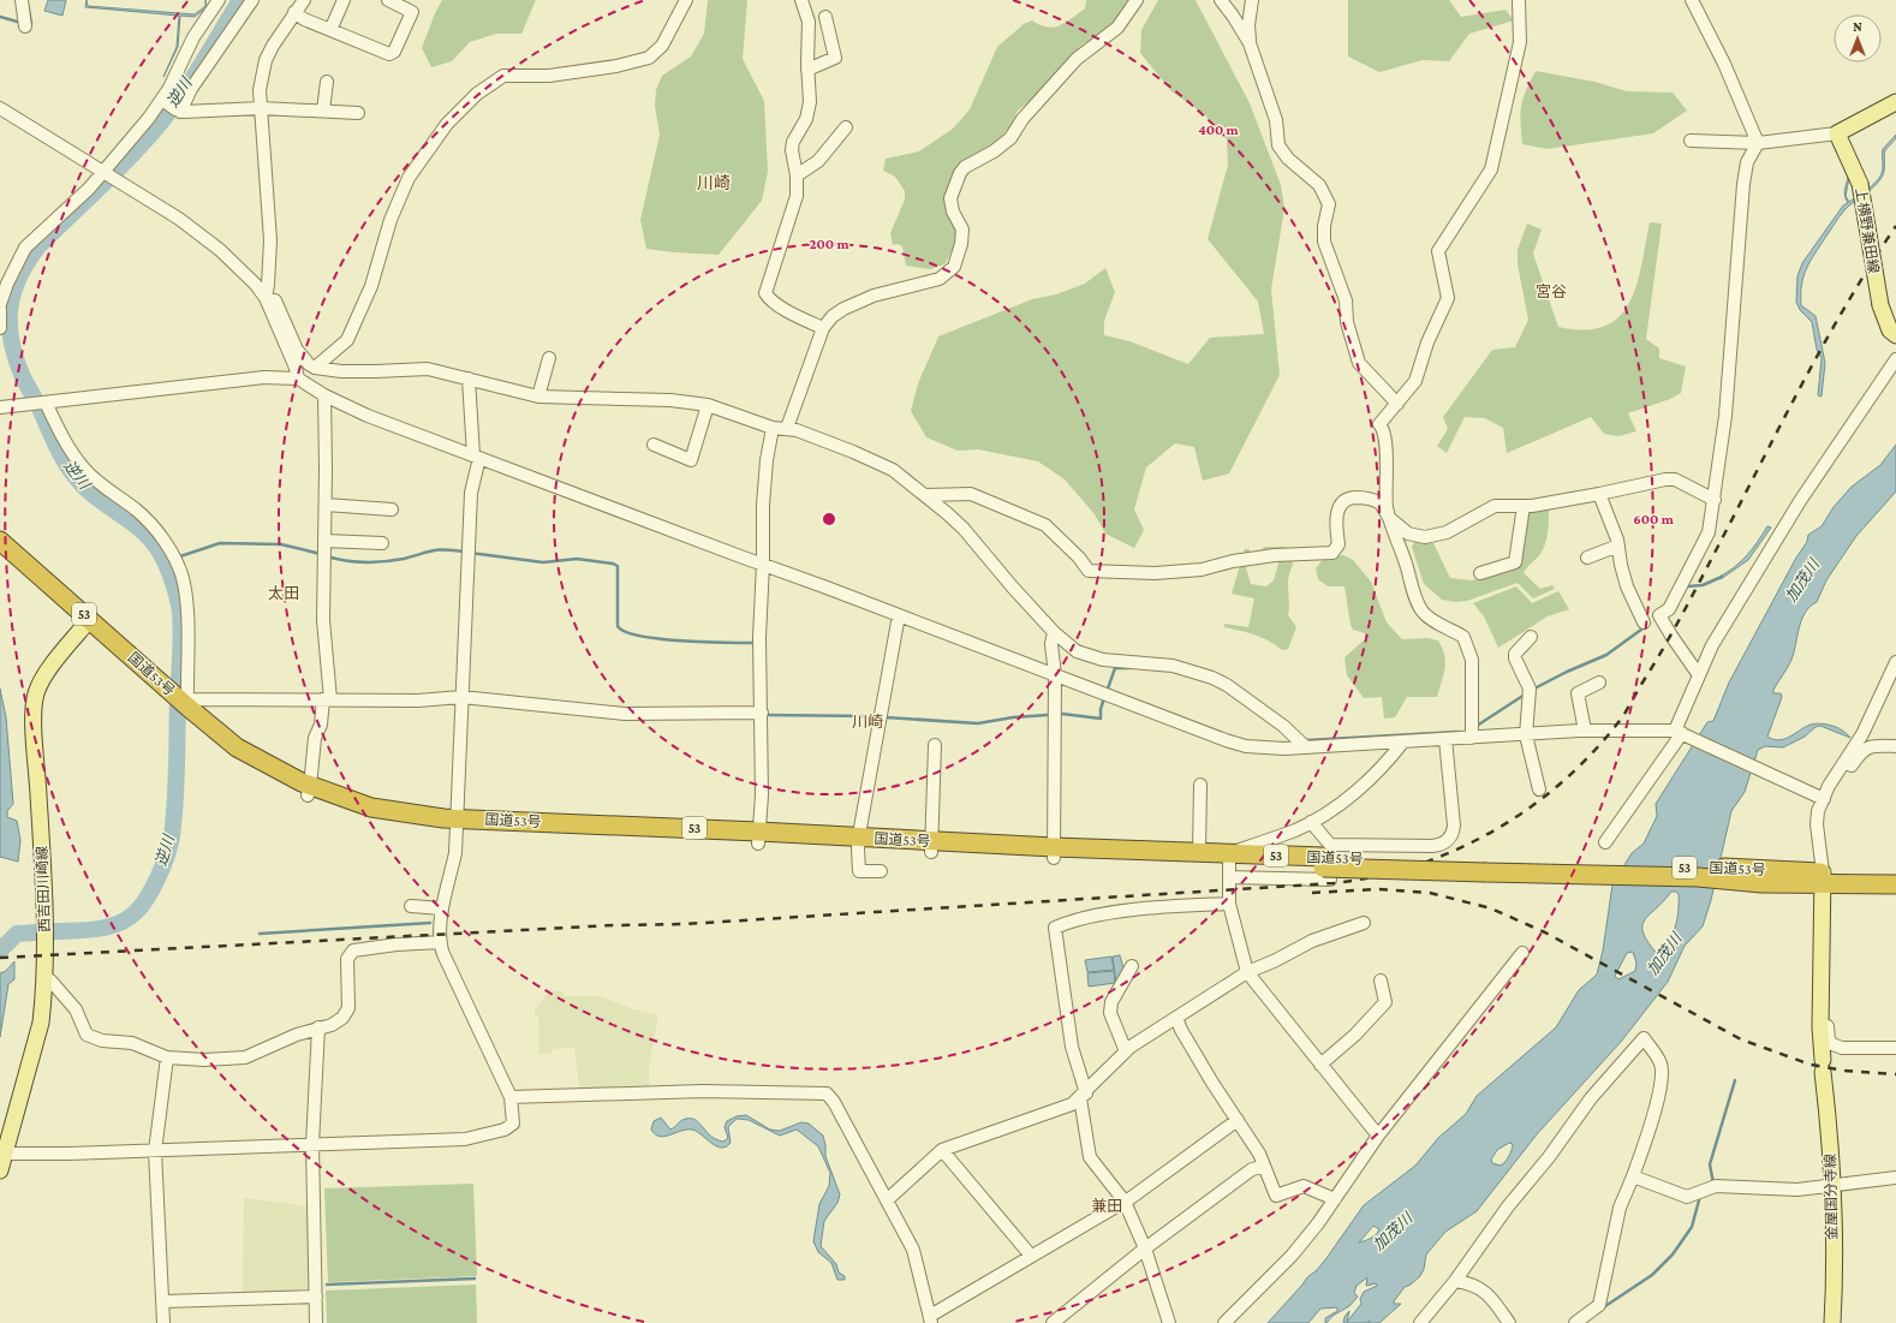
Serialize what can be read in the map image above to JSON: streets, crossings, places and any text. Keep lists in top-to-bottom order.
{
  "streets": {
    "highway": ["53", "国道53号"],
    "main road": ["上横野兼田線", "西吉田川崎線", "金屋国分寺線"]
  },
  "crossings": [
    ["国道53号", "西吉田川崎線"],
    ["国道53号", "金屋国分寺線"]
  ],
  "districts": [
    "川崎",
    "宮谷",
    "太田",
    "川崎",
    "兼田"
  ],
  "water": ["逆川", "加茂川"],
  "north": "top",
  "rings": ["400 m", "200 m", "600 m"]
}
